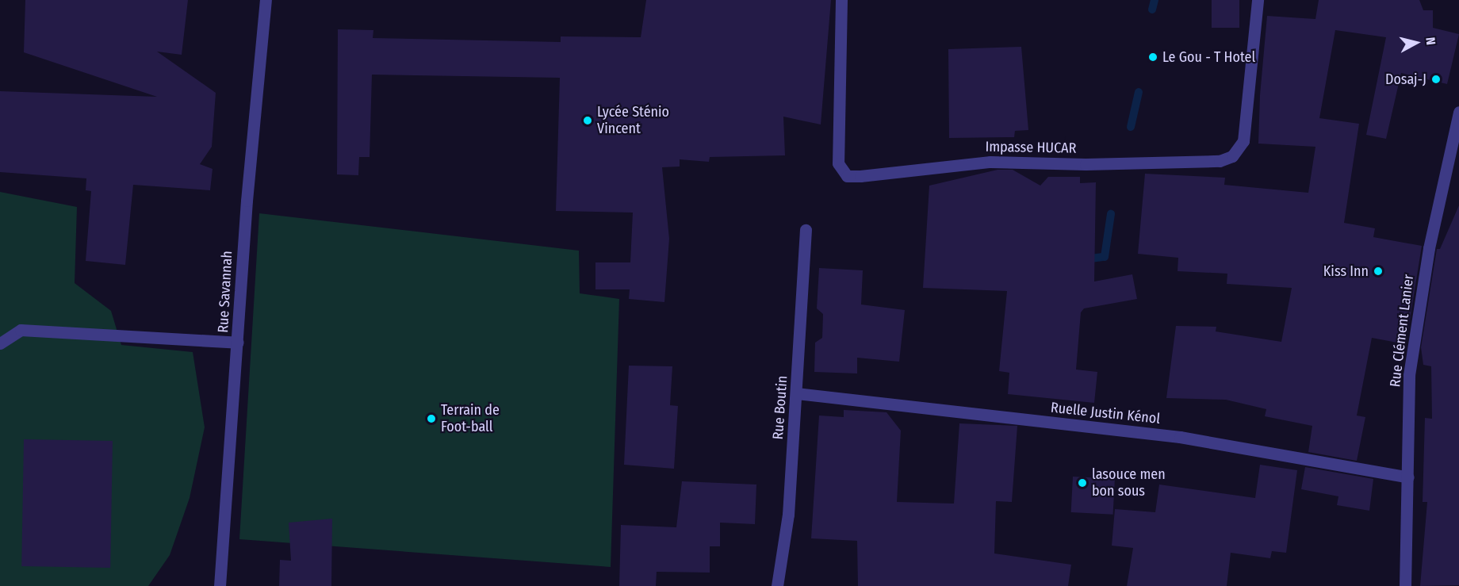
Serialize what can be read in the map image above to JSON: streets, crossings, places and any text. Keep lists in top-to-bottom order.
{
  "streets": {
    "street": [
      "Impasse HUCAR",
      "Rue Savannah",
      "Rue Clément Lanier",
      "Rue Boutin",
      "Ruelle Justin Kénol"
    ]
  },
  "crossings": [
    ["Rue Clément Lanier", "Ruelle Justin Kénol"],
    ["Rue Boutin", "Ruelle Justin Kénol"]
  ],
  "places": [
    "Le Gou - T Hotel",
    "Dosaj-J",
    "Lycée Sténio Vincent",
    "Kiss Inn",
    "Terrain de Foot-ball",
    "lasouce men bon sous"
  ],
  "north": "right"
}
